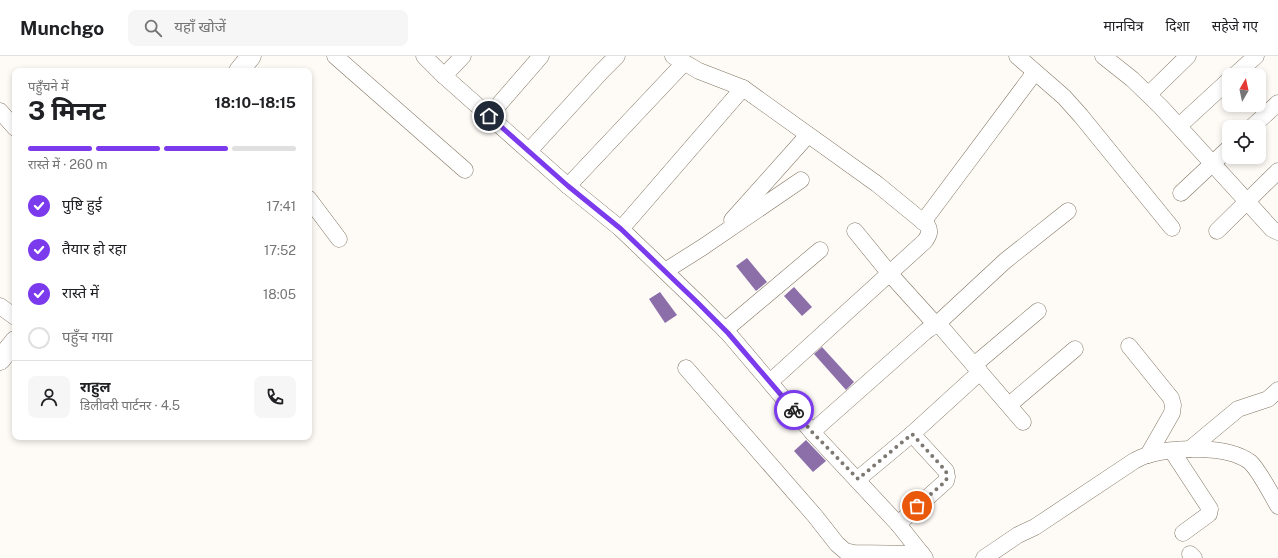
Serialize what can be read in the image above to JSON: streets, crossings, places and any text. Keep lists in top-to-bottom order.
{
  "north": "top",
  "page": {
    "header": "Munchgo",
    "search": "यहाँ खोजें",
    "nav": ["मानचित्र", "दिशा", "सहेजे गए"],
    "heading": ["3 मिनट", "पहुँचने में", "18:10–18:15"],
    "panel": ["राहुल", "डिलीवरी पार्टनर · 4.5"],
    "bar": "रास्ते में · 260 m",
    "list": [
      ["पुष्टि हुई", "17:41"],
      ["तैयार हो रहा", "17:52"],
      ["रास्ते में", "18:05"],
      "पहुँच गया"
    ]
  }
}
